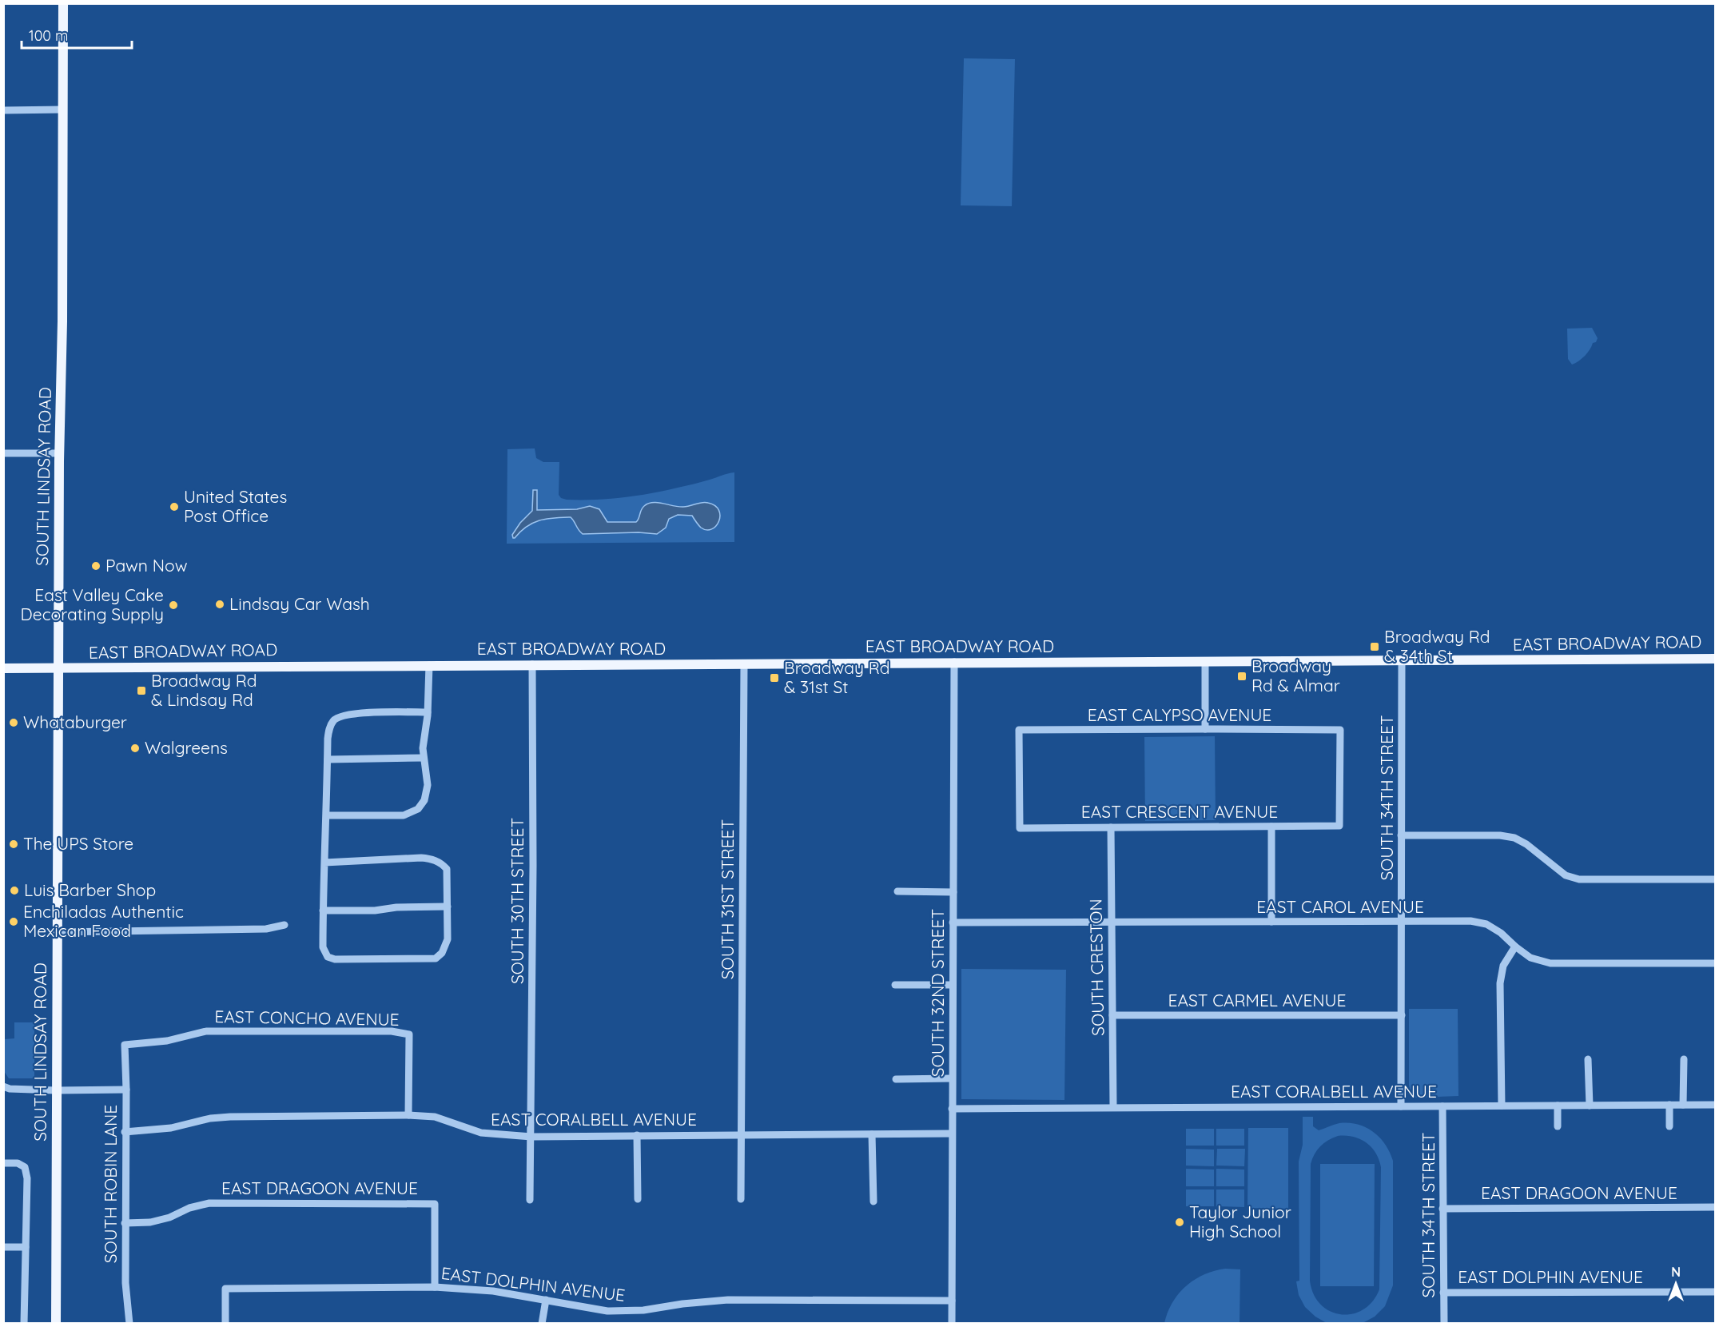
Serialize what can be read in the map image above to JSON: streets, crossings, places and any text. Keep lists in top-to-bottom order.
{
  "streets": {
    "main road": ["SOUTH LINDSAY ROAD", "EAST BROADWAY ROAD"],
    "street": [
      "EAST CALYPSO AVENUE",
      "SOUTH 34TH STREET",
      "EAST CRESCENT AVENUE",
      "SOUTH 31ST STREET",
      "SOUTH 30TH STREET",
      "EAST CAROL AVENUE",
      "SOUTH CRESTON",
      "SOUTH 32ND STREET",
      "EAST CARMEL AVENUE",
      "EAST CONCHO AVENUE",
      "EAST CORALBELL AVENUE",
      "SOUTH ROBIN LANE",
      "EAST DRAGOON AVENUE",
      "EAST DOLPHIN AVENUE"
    ]
  },
  "crossings": [
    ["SOUTH LINDSAY ROAD", "EAST BROADWAY ROAD"],
    ["EAST BROADWAY ROAD", "SOUTH 34TH STREET"],
    ["EAST BROADWAY ROAD", "SOUTH 31ST STREET"],
    ["EAST BROADWAY ROAD", "SOUTH 30TH STREET"],
    ["EAST BROADWAY ROAD", "SOUTH 32ND STREET"],
    ["EAST CALYPSO AVENUE", "EAST CRESCENT AVENUE"],
    ["SOUTH 34TH STREET", "EAST CAROL AVENUE"],
    ["SOUTH 34TH STREET", "EAST CARMEL AVENUE"],
    ["SOUTH 34TH STREET", "EAST CORALBELL AVENUE"],
    ["SOUTH 34TH STREET", "EAST DRAGOON AVENUE"],
    ["SOUTH 34TH STREET", "EAST DOLPHIN AVENUE"],
    ["EAST CRESCENT AVENUE", "SOUTH CRESTON"],
    ["SOUTH 31ST STREET", "EAST CORALBELL AVENUE"],
    ["SOUTH 30TH STREET", "EAST CORALBELL AVENUE"],
    ["EAST CAROL AVENUE", "SOUTH CRESTON"],
    ["EAST CAROL AVENUE", "SOUTH 32ND STREET"],
    ["SOUTH CRESTON", "EAST CARMEL AVENUE"],
    ["SOUTH CRESTON", "EAST CORALBELL AVENUE"],
    ["SOUTH 32ND STREET", "EAST CORALBELL AVENUE"],
    ["SOUTH 32ND STREET", "EAST DOLPHIN AVENUE"],
    ["EAST CONCHO AVENUE", "EAST CORALBELL AVENUE"],
    ["EAST CONCHO AVENUE", "SOUTH ROBIN LANE"],
    ["EAST CORALBELL AVENUE", "SOUTH ROBIN LANE"],
    ["SOUTH ROBIN LANE", "EAST DRAGOON AVENUE"],
    ["EAST DRAGOON AVENUE", "EAST DOLPHIN AVENUE"]
  ],
  "places": {
    "other": [
      "United States Post Office",
      "Pawn Now",
      "Lindsay Car Wash",
      "East Valley Cake Decorating Supply",
      "Whataburger",
      "Walgreens",
      "The UPS Store",
      "Luis Barber Shop",
      "Enchiladas Authentic Mexican Food",
      "Taylor Junior High School"
    ],
    "transit": [
      "Broadway Rd & 34th St",
      "Broadway Rd & Almar",
      "Broadway Rd & 31st St",
      "Broadway Rd & Lindsay Rd"
    ]
  },
  "scale_bar": "100 m",
  "north": "top"
}
